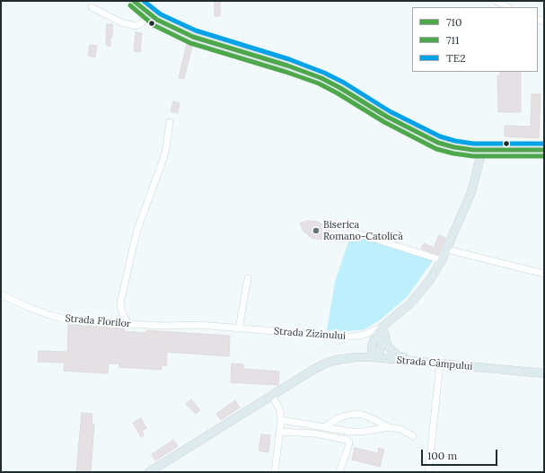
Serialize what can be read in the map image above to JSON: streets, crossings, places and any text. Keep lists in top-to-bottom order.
{
  "streets": {
    "main road": ["Strada Zizinului", "Strada Câmpului"],
    "street": ["Strada Florilor"]
  },
  "crossings": [
    ["Strada Florilor", "Strada Zizinului"]
  ],
  "places": ["Biserica Romano-Catolică"],
  "lines": ["transit line 710", "transit line TE2", "transit line 711"],
  "legend": ["710", "711", "TE2"],
  "scale_bar": "100 m"
}
